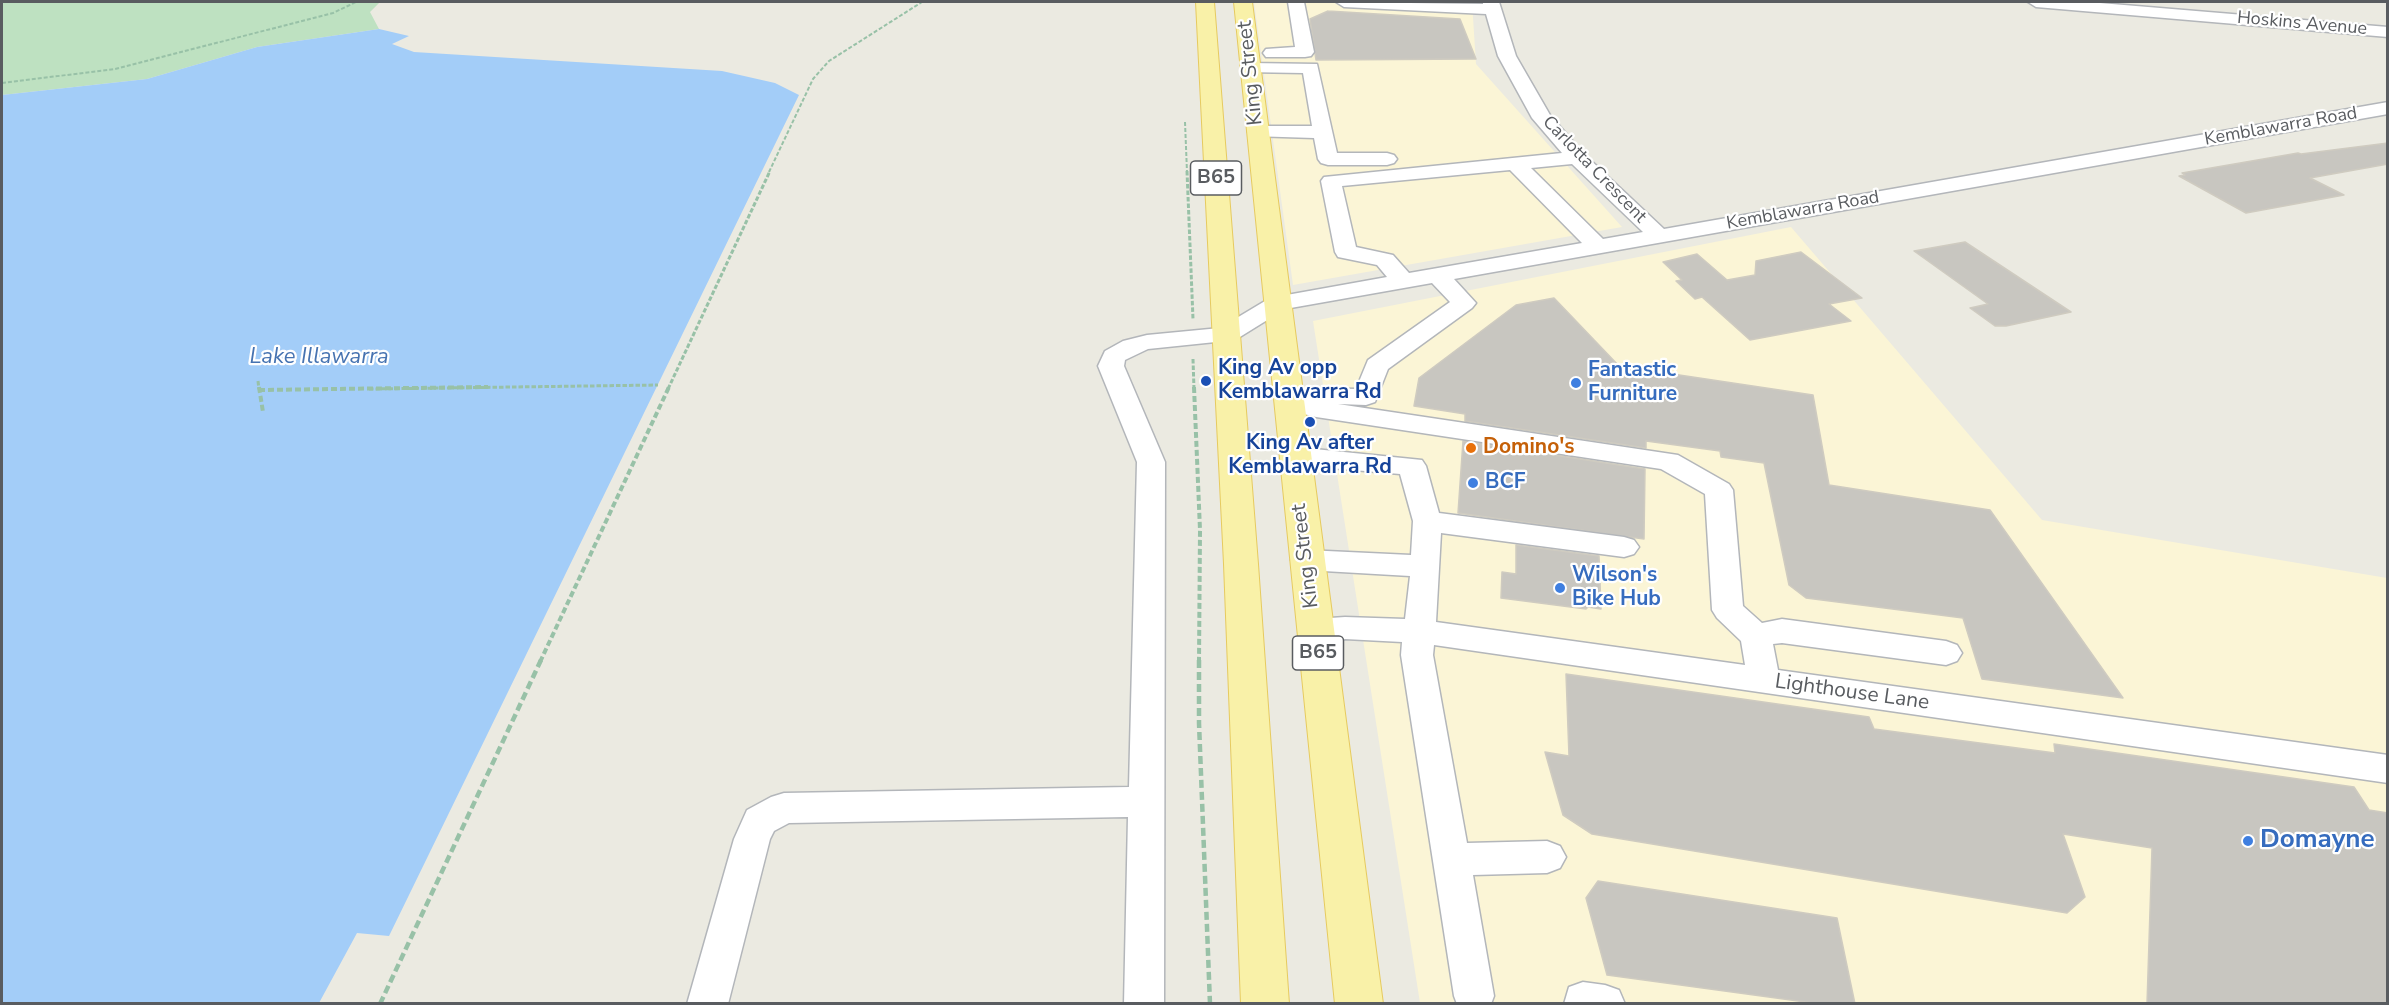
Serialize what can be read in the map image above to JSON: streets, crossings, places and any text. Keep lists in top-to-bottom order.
{
  "streets": {
    "main road": ["King Street", "B65"],
    "street": [
      "Hoskins Avenue",
      "Kemblawarra Road",
      "Carlotta Crescent",
      "Lighthouse Lane"
    ]
  },
  "crossings": [
    ["King Street", "Kemblawarra Road"],
    ["King Street", "Lighthouse Lane"],
    ["Kemblawarra Road", "Carlotta Crescent"]
  ],
  "water": ["Lake Illawarra"],
  "places": [
    "King Av opp Kemblawarra Rd",
    "Fantastic Furniture",
    "King Av after Kemblawarra Rd",
    "Domino's",
    "BCF",
    "Wilson's Bike Hub",
    "Domayne"
  ]
}
